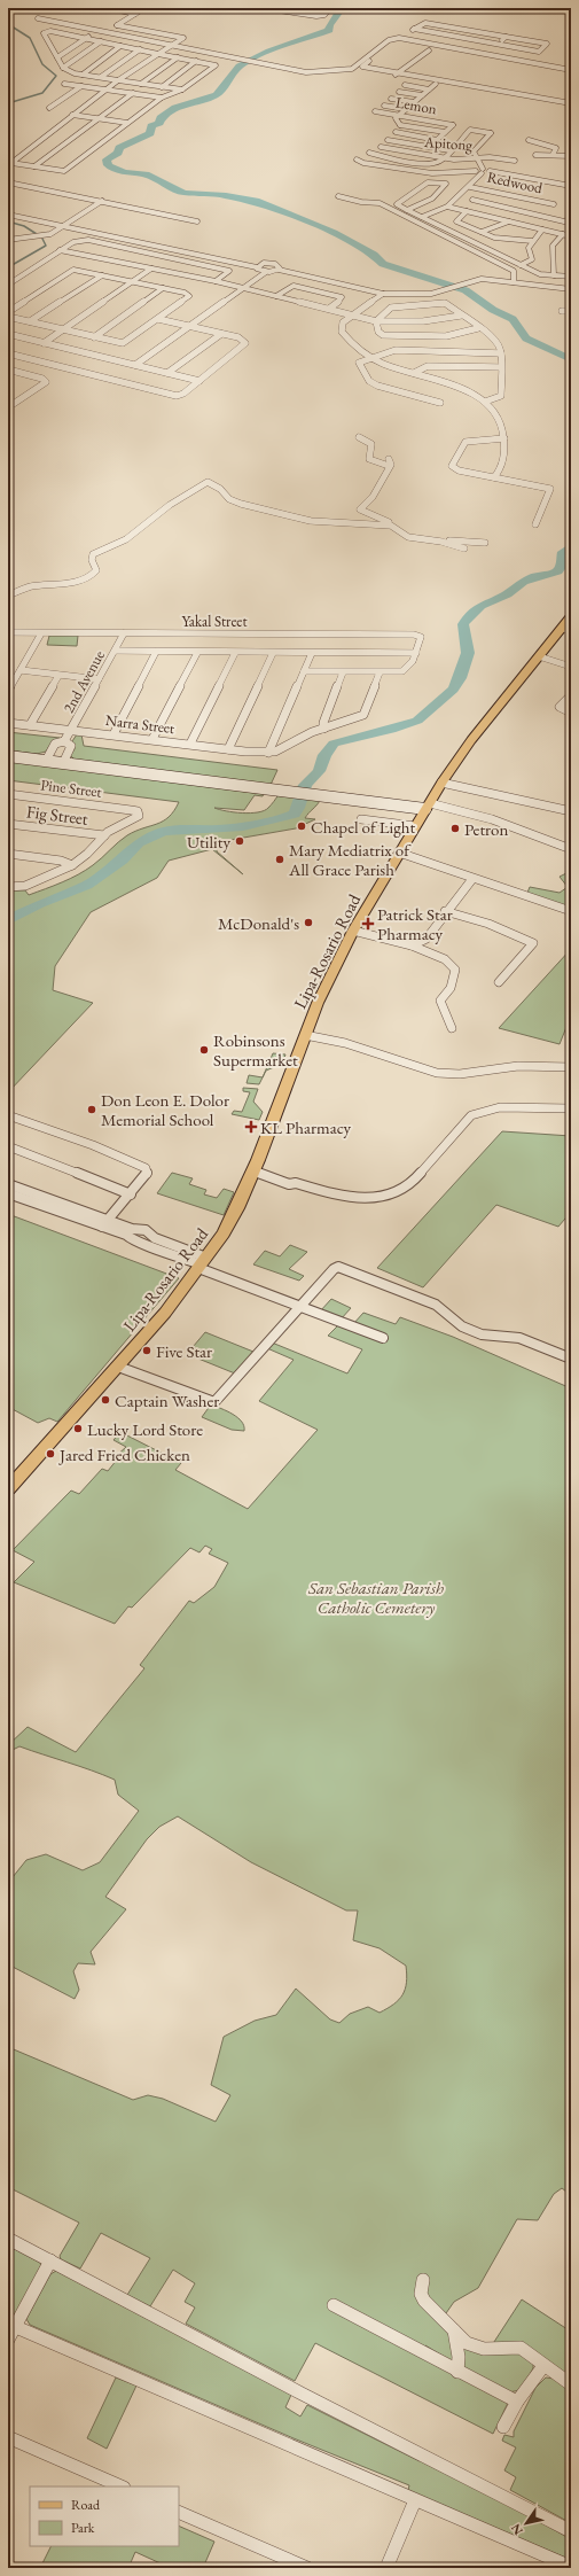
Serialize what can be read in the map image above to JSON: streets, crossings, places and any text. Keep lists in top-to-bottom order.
{
  "streets": {
    "main road": ["Lipa-Rosario Road"],
    "street": [
      "Lemon",
      "Apitong",
      "Redwood",
      "Yakal Street",
      "2nd Avenue",
      "Narra Street",
      "Pine Street",
      "Fig Street"
    ]
  },
  "crossings": [
    ["Yakal Street", "2nd Avenue"],
    ["2nd Avenue", "Narra Street"],
    ["Pine Street", "Fig Street"]
  ],
  "parks": ["San Sebastian Parish Catholic Cemetery"],
  "places": {
    "other": [
      "Chapel of Light",
      "Petron",
      "Utility",
      "Mary Mediatrix of All Grace Parish",
      "McDonald's",
      "Robinsons Supermarket",
      "Don Leon E. Dolor Memorial School",
      "Five Star",
      "Captain Washer",
      "Lucky Lord Store",
      "Jared Fried Chicken"
    ],
    "health": ["Patrick Star Pharmacy", "KL Pharmacy"]
  },
  "legend": ["Road", "Park"],
  "north": "bottom left"
}
